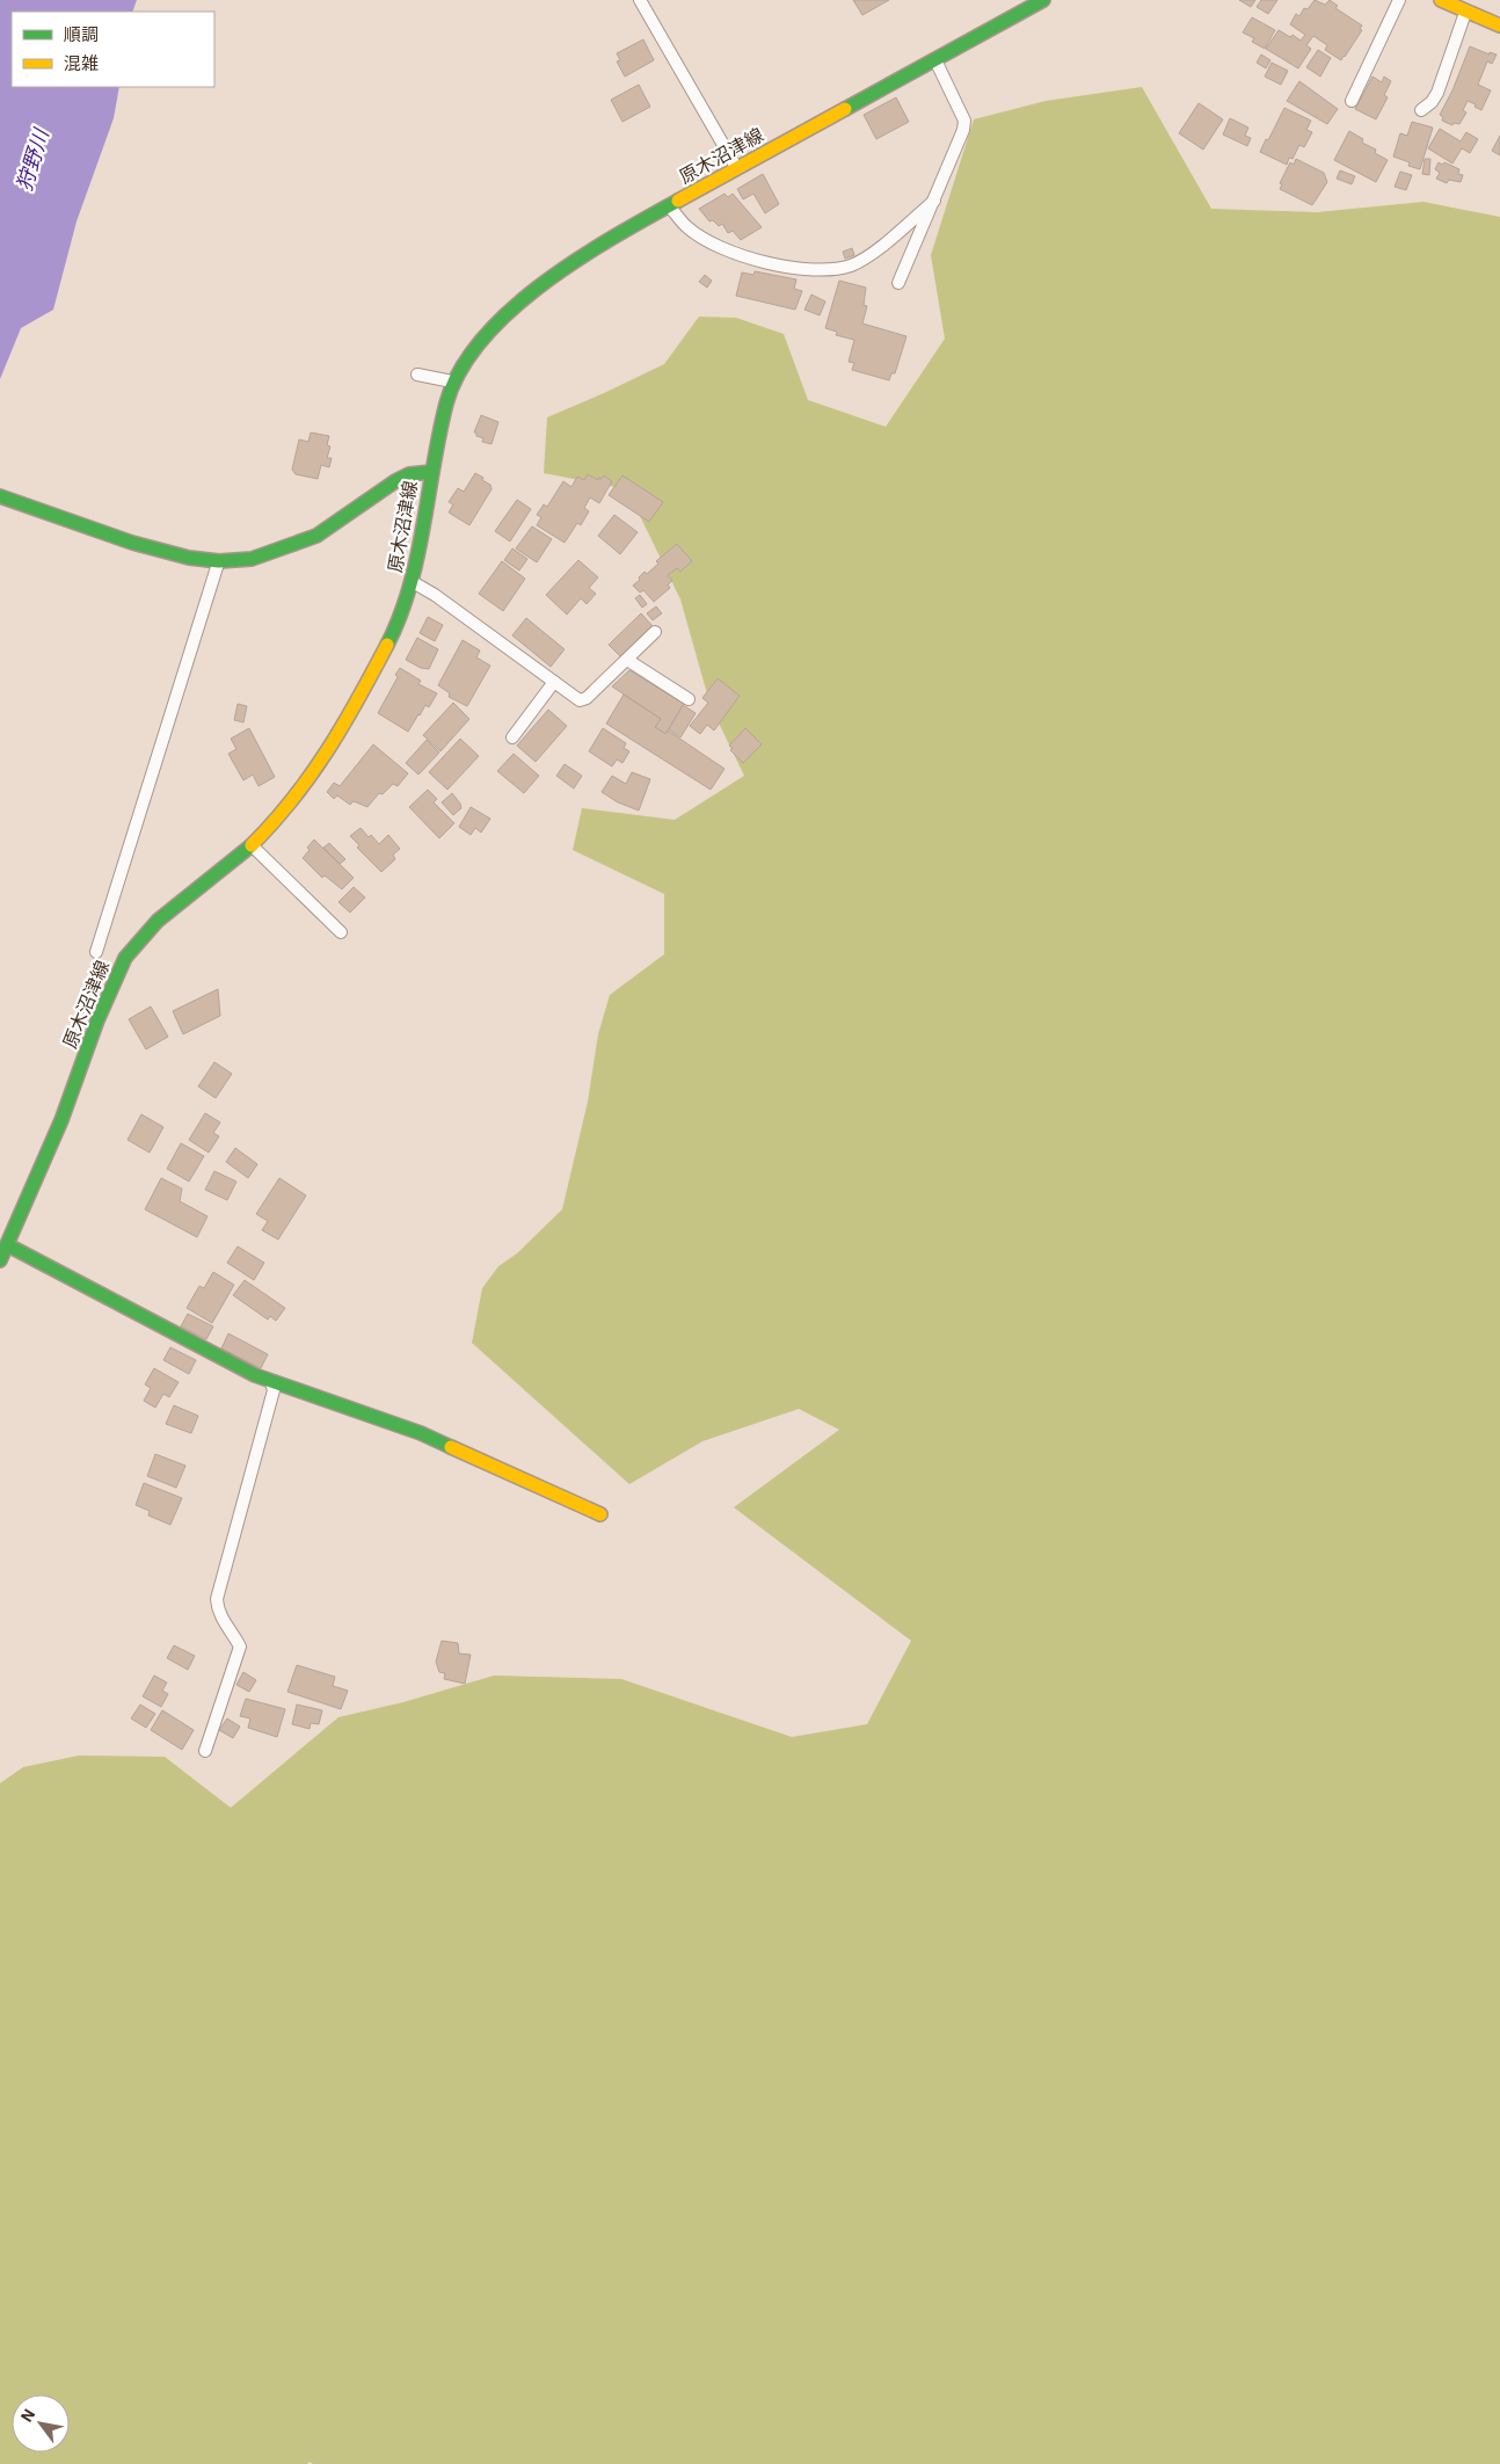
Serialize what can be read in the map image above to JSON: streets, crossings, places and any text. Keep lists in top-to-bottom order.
{
  "streets": {
    "main road": ["原木沼津線"]
  },
  "water": ["狩野川"],
  "legend": ["順調", "混雑"],
  "north": "top left"
}
